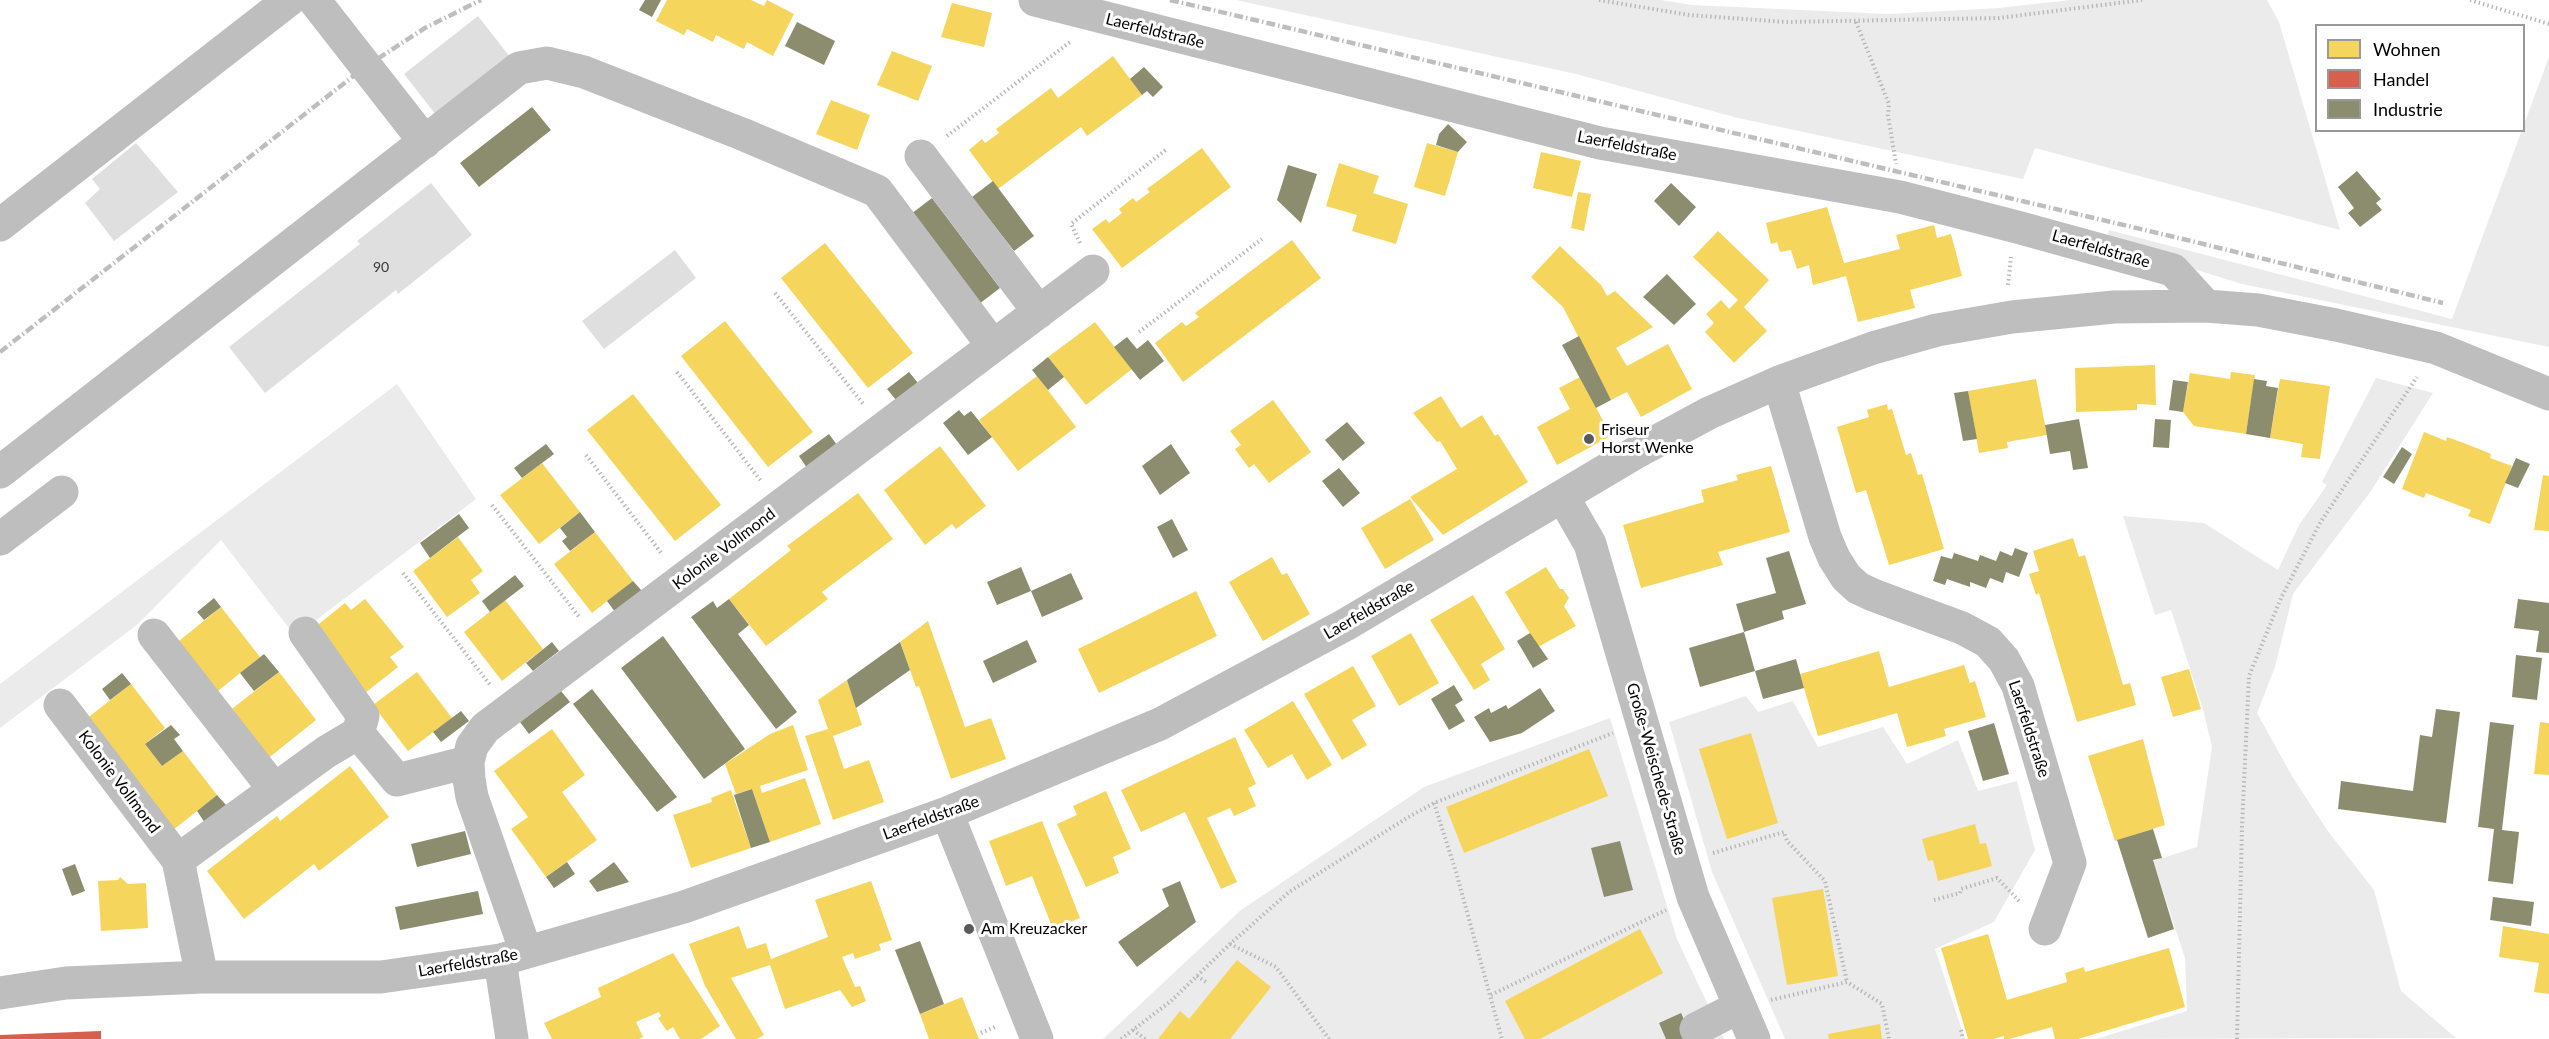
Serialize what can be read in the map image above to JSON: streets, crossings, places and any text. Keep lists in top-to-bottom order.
{
  "streets": {
    "street": ["Laerfeldstraße", "Kolonie Vollmond", "Große-Weischede-Straße"]
  },
  "crossings": [
    ["Laerfeldstraße", "Kolonie Vollmond"],
    ["Laerfeldstraße", "Große-Weischede-Straße"]
  ],
  "places": ["Friseur Horst Wenke", "Am Kreuzacker"],
  "house_numbers": ["90"],
  "legend": ["Wohnen", "Handel", "Industrie"]
}
